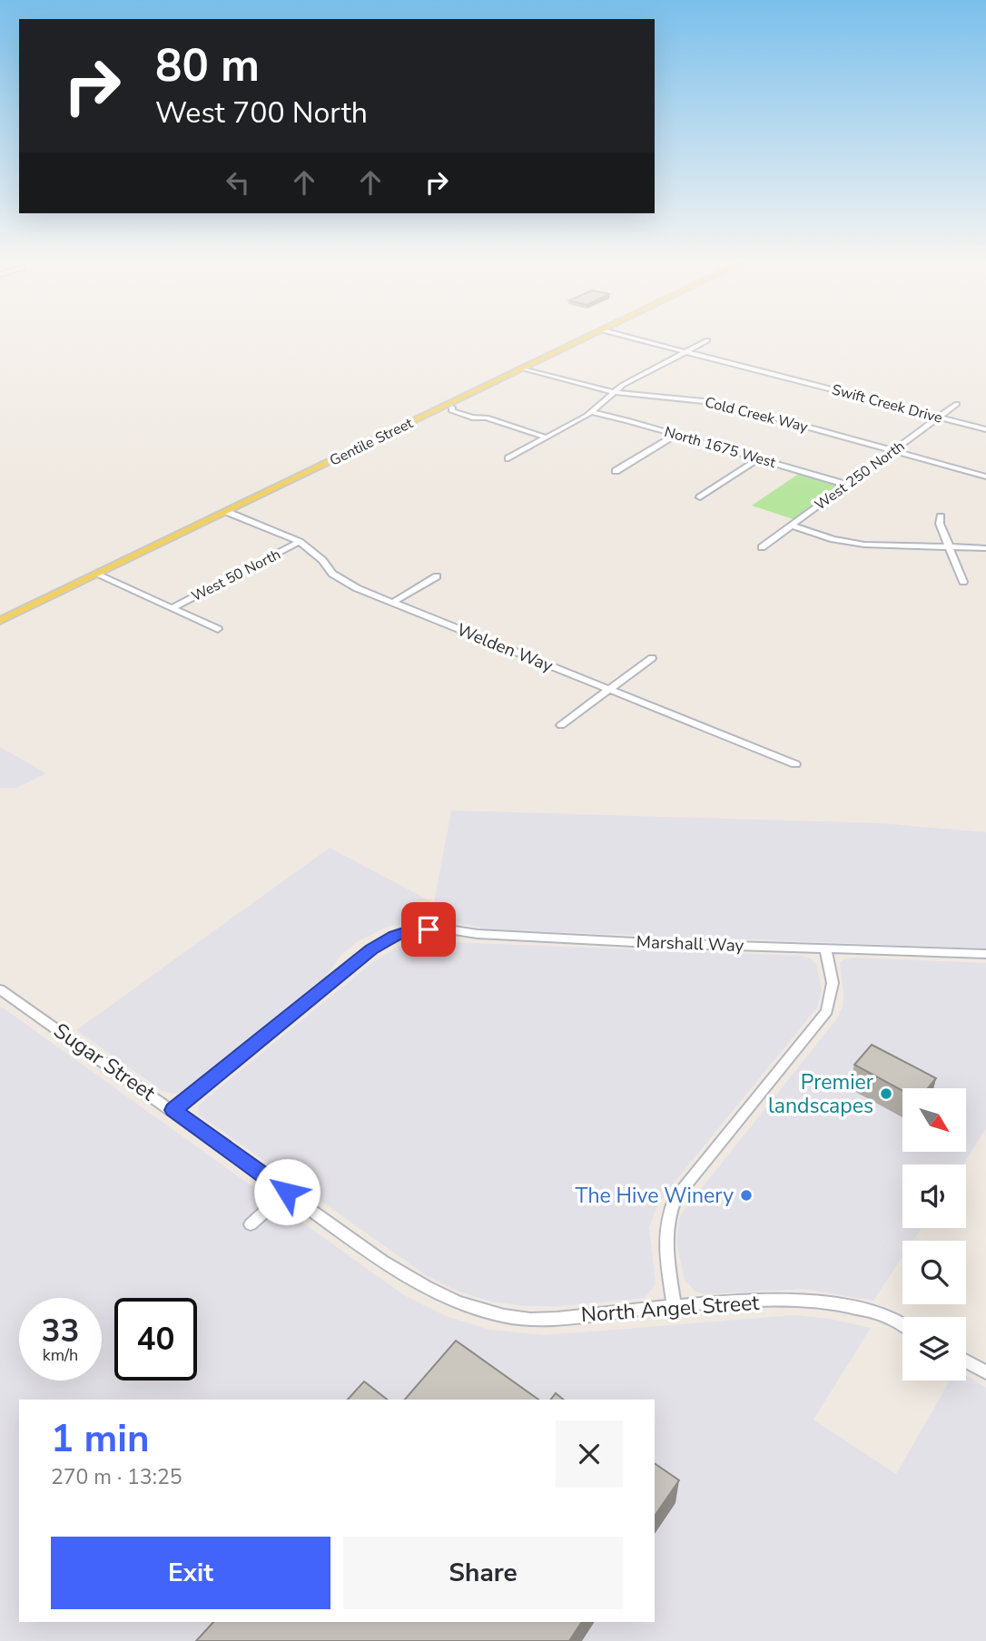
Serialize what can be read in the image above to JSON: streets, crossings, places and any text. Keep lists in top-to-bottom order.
{
  "streets": {
    "main road": ["Gentile Street"],
    "street": [
      "Swift Creek Drive",
      "Cold Creek Way",
      "North 1675 West",
      "West 250 North",
      "West 50 North",
      "Welden Way",
      "Marshall Way",
      "Sugar Street",
      "North Angel Street"
    ]
  },
  "crossings": [
    ["Swift Creek Drive", "West 250 North"],
    ["Cold Creek Way", "Gentile Street"],
    ["Cold Creek Way", "West 250 North"],
    ["Gentile Street", "Welden Way"],
    ["North 1675 West", "West 250 North"],
    ["West 50 North", "Welden Way"],
    ["Marshall Way", "Sugar Street"],
    ["Sugar Street", "North Angel Street"]
  ],
  "places": ["Premier landscapes", "The Hive Winery"],
  "north": "bottom right",
  "page": {
    "turn": ["80 m", "West 700 North"],
    "speed": "33 km/h",
    "limit": "40",
    "heading": ["1 min", "270 m · 13:25"],
    "buttons": ["Exit", "Share"]
  }
}
